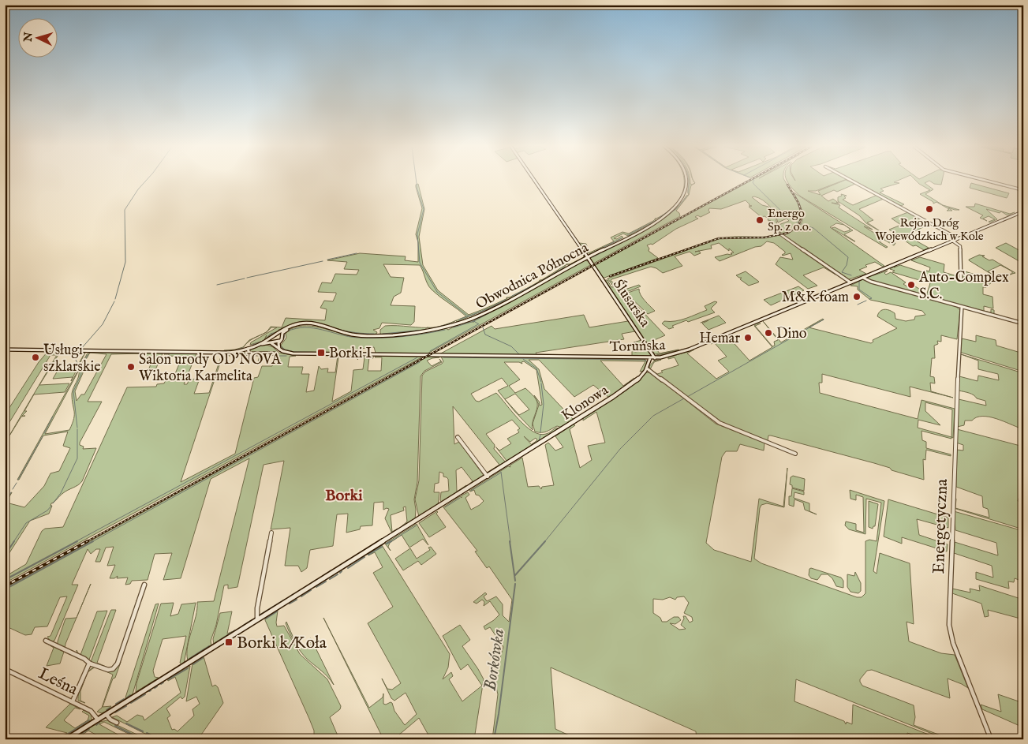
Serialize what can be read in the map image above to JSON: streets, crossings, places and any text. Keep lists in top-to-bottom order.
{
  "streets": {
    "street": [
      "Obwodnica Północna",
      "Ślusarska",
      "Toruńska",
      "Klonowa",
      "Energetyczna",
      "Leśna"
    ]
  },
  "crossings": [
    ["Obwodnica Północna", "Ślusarska"],
    ["Ślusarska", "Toruńska"],
    ["Ślusarska", "Klonowa"],
    ["Toruńska", "Klonowa"],
    ["Klonowa", "Leśna"]
  ],
  "districts": ["Borki"],
  "water": ["Borkówka"],
  "places": {
    "other": [
      "Rejon Dróg Wojewódzkich w Kole",
      "Energo Sp. z o.o.",
      "Auto-Complex S.C.",
      "M&K foam",
      "Dino",
      "Hemar",
      "Usługi szklarskie",
      "Salon urody OD'NOVA Wiktoria Karmelita"
    ],
    "transit": ["Borki I", "Borki k/Koła"]
  },
  "north": "left"
}
